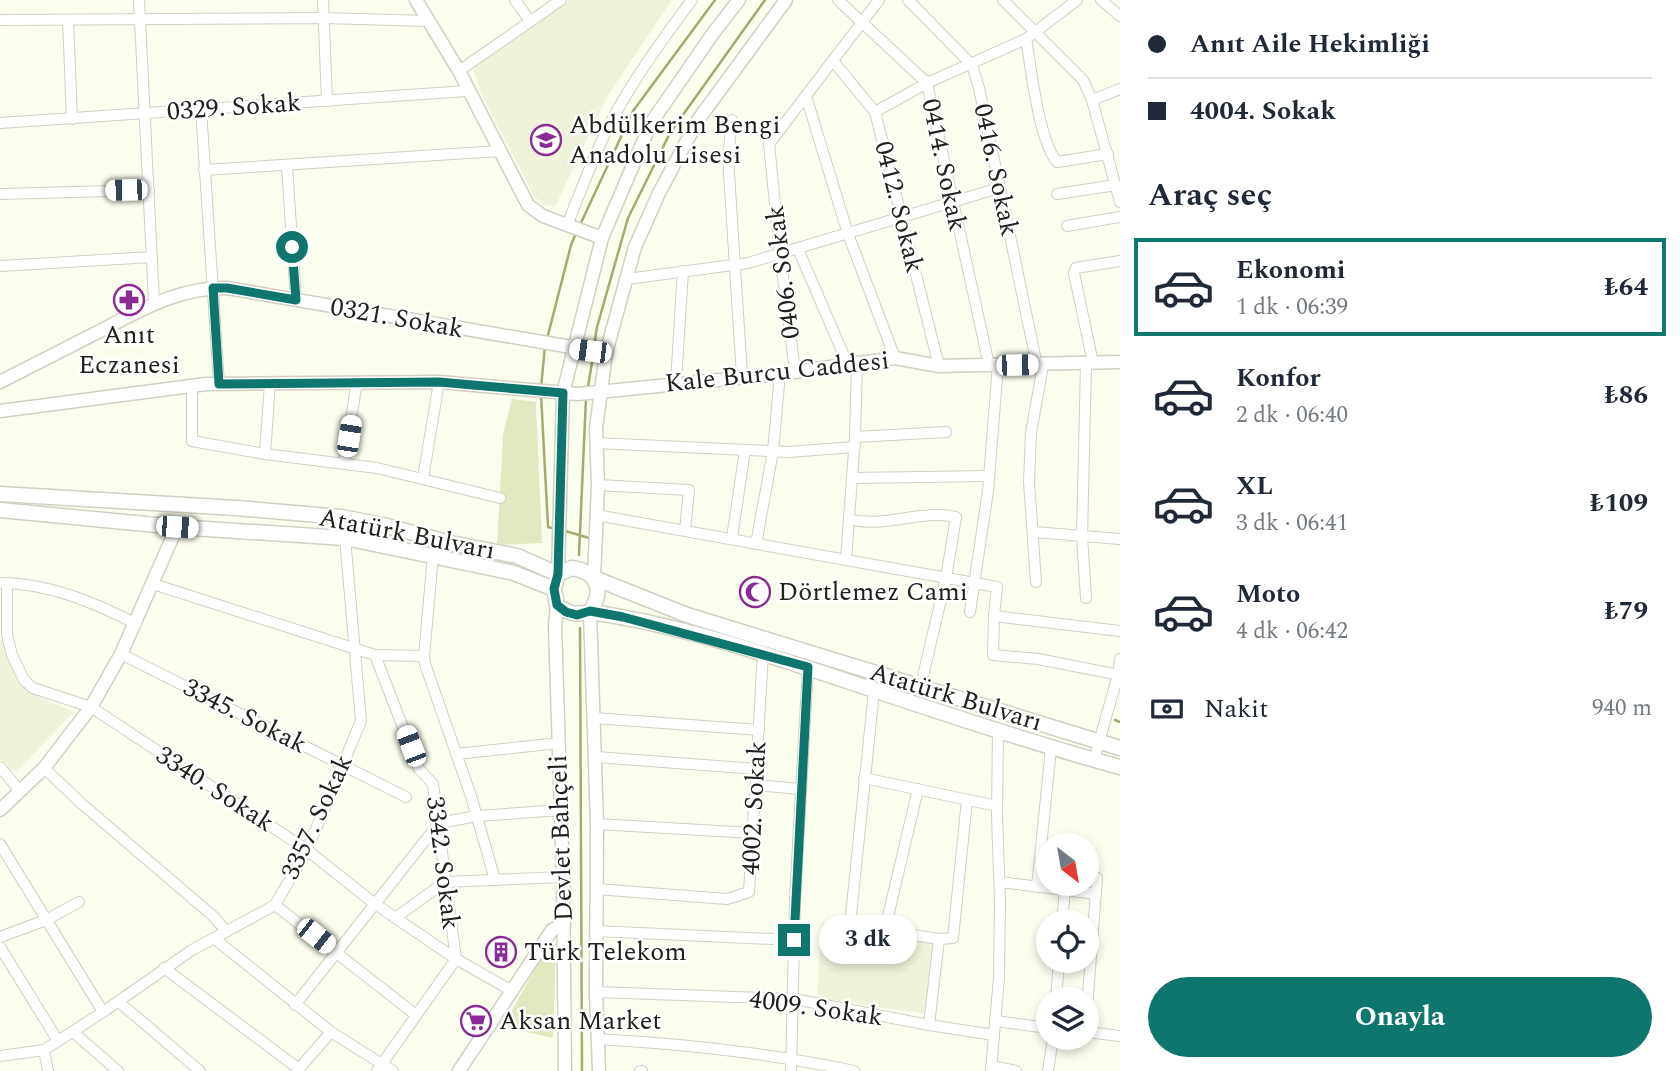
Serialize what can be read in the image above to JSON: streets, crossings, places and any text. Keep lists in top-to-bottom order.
{
  "streets": {
    "main road": ["Atatürk Bulvarı"],
    "street": [
      "0329. Sokak",
      "0414. Sokak",
      "0416. Sokak",
      "0412. Sokak",
      "0406. Sokak",
      "0321. Sokak",
      "Kale Burcu Caddesi",
      "3345. Sokak",
      "3340. Sokak",
      "4002. Sokak",
      "3357. Sokak",
      "Devlet Bahçeli",
      "3342. Sokak",
      "4009. Sokak"
    ]
  },
  "crossings": [
    ["0414. Sokak", "0406. Sokak"],
    ["0414. Sokak", "Kale Burcu Caddesi"],
    ["0416. Sokak", "Kale Burcu Caddesi"],
    ["0412. Sokak", "0406. Sokak"],
    ["0412. Sokak", "Kale Burcu Caddesi"],
    ["0406. Sokak", "Kale Burcu Caddesi"],
    ["Atatürk Bulvarı", "4002. Sokak"],
    ["Atatürk Bulvarı", "3357. Sokak"],
    ["Atatürk Bulvarı", "Devlet Bahçeli"],
    ["3345. Sokak", "3357. Sokak"],
    ["3340. Sokak", "3357. Sokak"],
    ["3340. Sokak", "3342. Sokak"],
    ["4002. Sokak", "Devlet Bahçeli"],
    ["Devlet Bahçeli", "4009. Sokak"]
  ],
  "places": {
    "school or university": ["Abdülkerim Bengi Anadolu Lisesi"],
    "pharmacy": ["Anıt Eczanesi"],
    "mosque": ["Dörtlemez Cami"],
    "building": ["Türk Telekom"],
    "supermarket": ["Aksan Market"]
  },
  "north": "bottom right",
  "page": {
    "banner": ["Anıt Aile Hekimliği", "4004. Sokak"],
    "heading": "Araç seç",
    "list": [
      {
        "name": "Ekonomi",
        "note": "1 dk · 06:39",
        "value": "₺64"
      },
      {
        "name": "Konfor",
        "note": "2 dk · 06:40",
        "value": "₺86"
      },
      {
        "name": "XL",
        "note": "3 dk · 06:41",
        "value": "₺109"
      },
      {
        "name": "Moto",
        "note": "4 dk · 06:42",
        "value": "₺79"
      }
    ],
    "pay": ["Nakit", "940 m"],
    "bubble": "3 dk",
    "buttons": "Onayla"
  }
}
